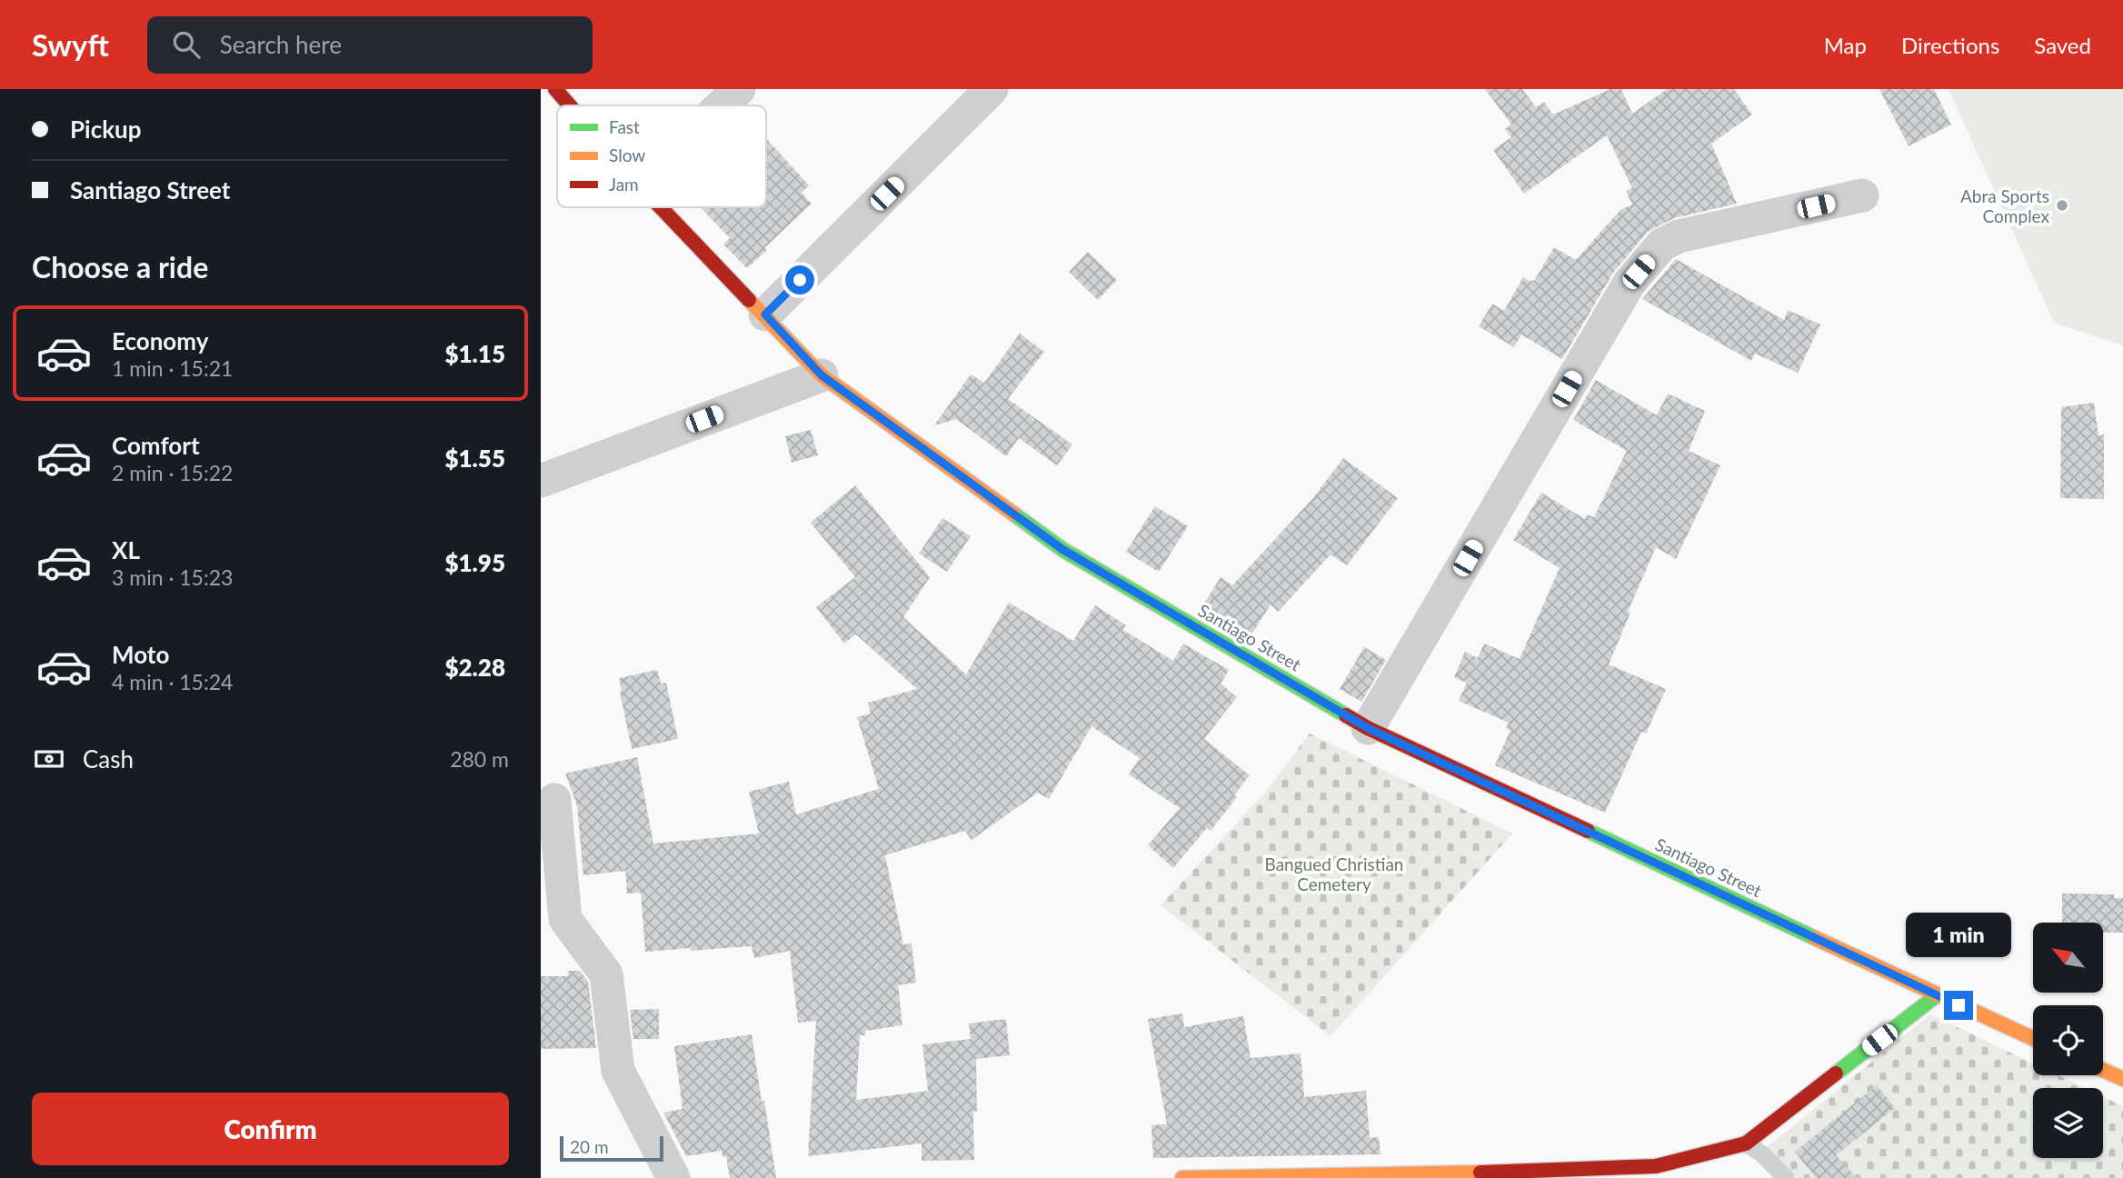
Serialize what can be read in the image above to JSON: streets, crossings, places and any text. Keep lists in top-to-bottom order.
{
  "streets": {
    "street": ["Santiago Street"]
  },
  "parks": ["Bangued Christian Cemetery"],
  "places": ["Abra Sports Complex"],
  "legend": ["Fast", "Slow", "Jam"],
  "scale_bar": "20 m",
  "north": "top left",
  "page": {
    "header": "Swyft",
    "search": "Search here",
    "nav": ["Map", "Directions", "Saved"],
    "banner": ["Pickup", "Santiago Street"],
    "heading": "Choose a ride",
    "list": [
      {
        "name": "Economy",
        "note": "1 min · 15:21",
        "value": "$1.15"
      },
      {
        "name": "Comfort",
        "note": "2 min · 15:22",
        "value": "$1.55"
      },
      {
        "name": "XL",
        "note": "3 min · 15:23",
        "value": "$1.95"
      },
      {
        "name": "Moto",
        "note": "4 min · 15:24",
        "value": "$2.28"
      }
    ],
    "pay": ["Cash", "280 m"],
    "bubble": "1 min",
    "buttons": "Confirm",
    "scale": "20 m"
  }
}
